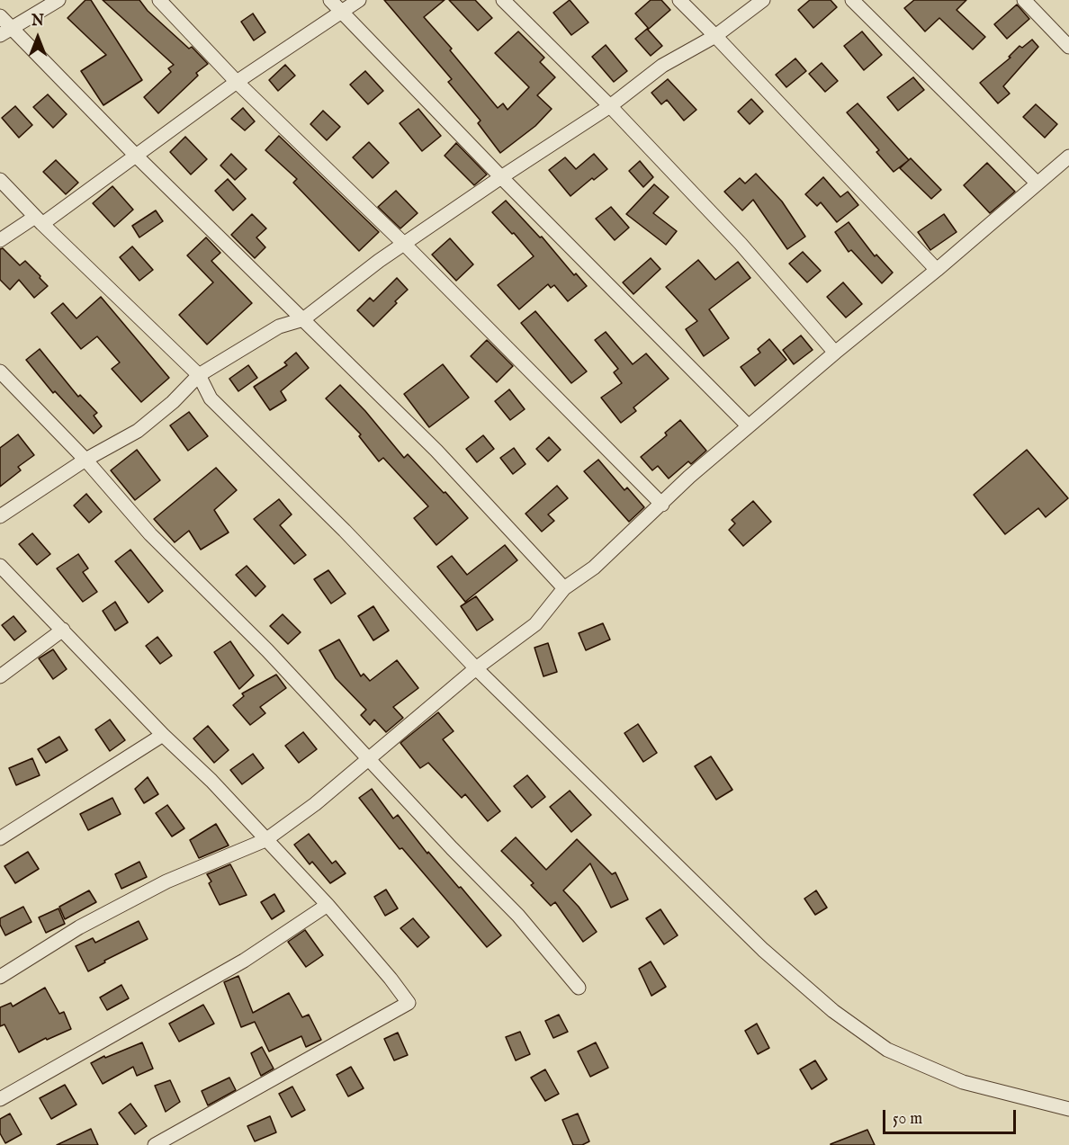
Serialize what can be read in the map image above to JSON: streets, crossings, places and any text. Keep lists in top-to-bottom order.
{
  "scale_bar": "50 m",
  "north": "top"
}
